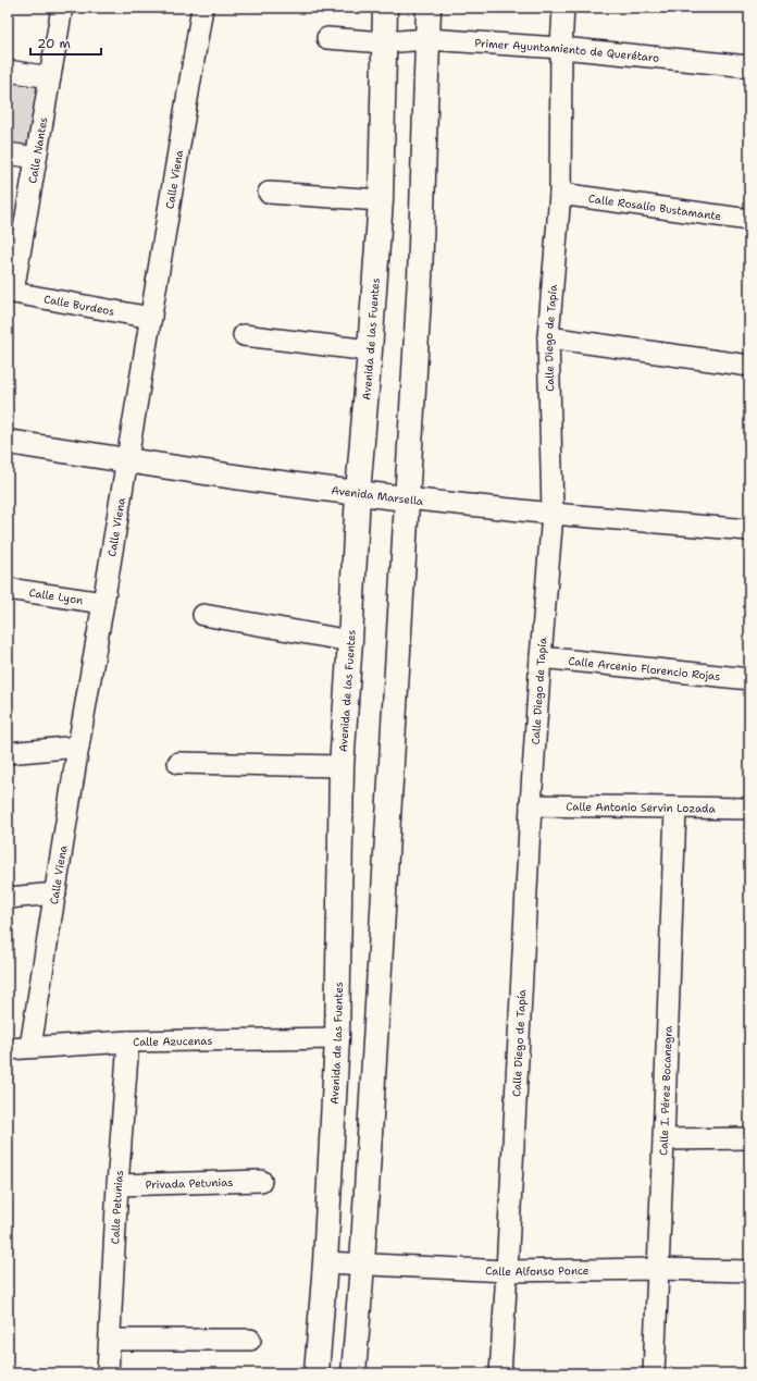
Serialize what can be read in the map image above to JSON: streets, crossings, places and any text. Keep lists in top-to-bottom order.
{
  "streets": {
    "main road": ["Avenida de las Fuentes", "Avenida Marsella"],
    "street": [
      "Primer Ayuntamiento de Querétaro",
      "Calle Nantes",
      "Calle Viena",
      "Calle Rosalío Bustamante",
      "Calle Burdeos",
      "Calle Diego de Tapía",
      "Calle Lyon",
      "Calle Arcenio Florencio Rojas",
      "Calle Antonio Servin Lozada",
      "Calle Azucenas",
      "Calle I. Pérez Bocanegra",
      "Privada Petunias",
      "Calle Petunias",
      "Calle Alfonso Ponce"
    ]
  },
  "crossings": [
    ["Primer Ayuntamiento de Querétaro", "Avenida de las Fuentes"],
    ["Primer Ayuntamiento de Querétaro", "Calle Diego de Tapía"],
    ["Calle Nantes", "Calle Burdeos"],
    ["Calle Viena", "Calle Burdeos"],
    ["Calle Viena", "Avenida Marsella"],
    ["Calle Viena", "Calle Lyon"],
    ["Calle Viena", "Calle Azucenas"],
    ["Calle Rosalío Bustamante", "Calle Diego de Tapía"],
    ["Avenida de las Fuentes", "Avenida Marsella"],
    ["Avenida de las Fuentes", "Calle Azucenas"],
    ["Avenida de las Fuentes", "Calle Alfonso Ponce"],
    ["Calle Diego de Tapía", "Avenida Marsella"],
    ["Calle Diego de Tapía", "Calle Arcenio Florencio Rojas"],
    ["Calle Diego de Tapía", "Calle Antonio Servin Lozada"],
    ["Calle Diego de Tapía", "Calle Alfonso Ponce"],
    ["Calle Antonio Servin Lozada", "Calle I. Pérez Bocanegra"],
    ["Calle Azucenas", "Calle Petunias"],
    ["Calle I. Pérez Bocanegra", "Calle Alfonso Ponce"],
    ["Privada Petunias", "Calle Petunias"]
  ],
  "scale_bar": "20 m"
}
